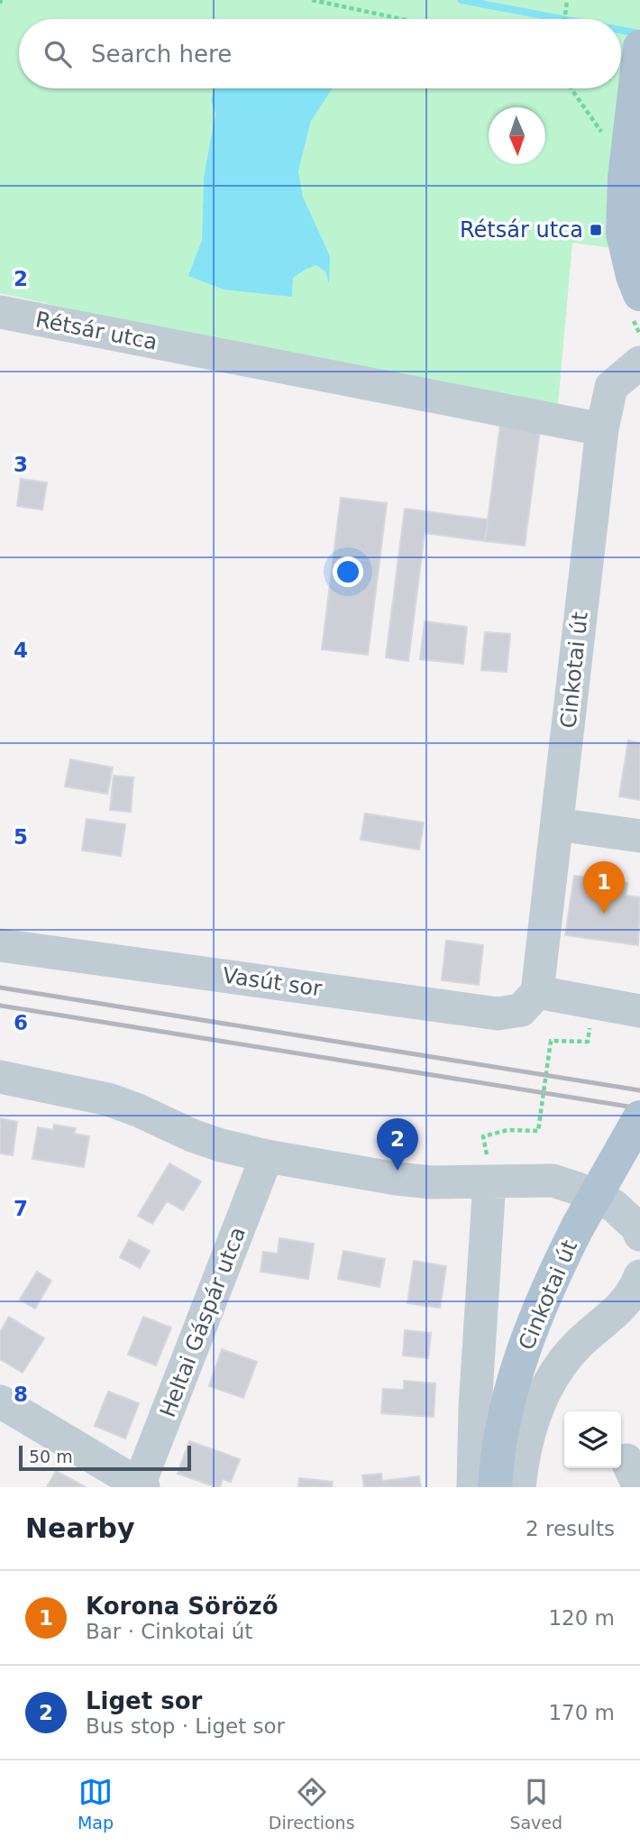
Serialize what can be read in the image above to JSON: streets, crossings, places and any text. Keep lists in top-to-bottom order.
{
  "streets": {
    "main road": ["Cinkotai út"],
    "street": ["Rétsár utca", "Vasút sor", "Heltai Gáspár utca"]
  },
  "crossings": [
    ["Rétsár utca", "Cinkotai út"],
    ["Cinkotai út", "Vasút sor"]
  ],
  "places": {
    "transit": ["Rétsár utca"]
  },
  "scale_bar": "50 m",
  "north": "bottom",
  "page": {
    "search": "Search here",
    "pins": ["1", "2"],
    "scale": "50 m",
    "heading": ["Nearby", "2 results"],
    "list": [
      {
        "mark": "1",
        "name": "Korona Söröző",
        "note": "Bar · Cinkotai út",
        "value": "120 m"
      },
      {
        "mark": "2",
        "name": "Liget sor",
        "note": "Bus stop · Liget sor",
        "value": "170 m"
      }
    ],
    "nav": ["Map", "Directions", "Saved"]
  },
  "grid": {
    "rows": [
      "2",
      "3",
      "4",
      "5",
      "6",
      "7",
      "8"
    ]
  }
}
